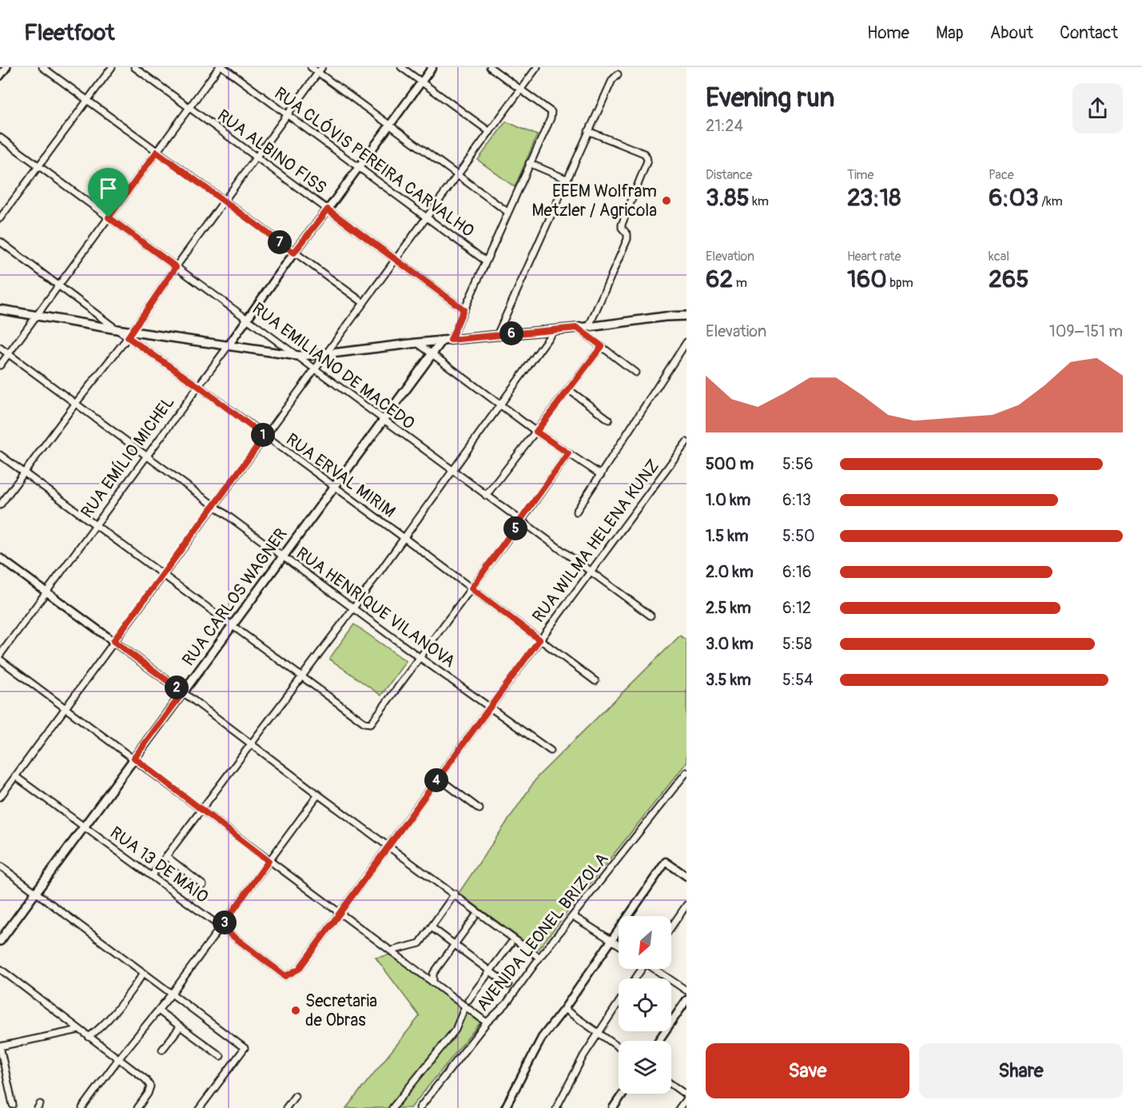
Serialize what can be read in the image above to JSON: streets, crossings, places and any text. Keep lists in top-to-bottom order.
{
  "streets": {
    "main road": ["RUA CARLOS WAGNER"],
    "street": [
      "RUA ALBINO FISS",
      "RUA CLÓVIS PEREIRA CARVALHO",
      "RUA EMILIANO DE MACEDO",
      "RUA EMÍLIO MICHEL",
      "RUA ERVAL MIRIM",
      "RUA WILMA HELENA KUNZ",
      "RUA HENRIQUE VILANOVA",
      "RUA 13 DE MAIO",
      "AVENIDA LEONEL BRIZOLA"
    ]
  },
  "crossings": [
    ["RUA ALBINO FISS", "RUA EMÍLIO MICHEL"],
    ["RUA CLÓVIS PEREIRA CARVALHO", "RUA EMÍLIO MICHEL"],
    ["RUA EMILIANO DE MACEDO", "RUA EMÍLIO MICHEL"],
    ["RUA EMILIANO DE MACEDO", "RUA WILMA HELENA KUNZ"],
    ["RUA EMILIANO DE MACEDO", "RUA CARLOS WAGNER"],
    ["RUA EMÍLIO MICHEL", "RUA ERVAL MIRIM"],
    ["RUA EMÍLIO MICHEL", "RUA HENRIQUE VILANOVA"],
    ["RUA ERVAL MIRIM", "RUA WILMA HELENA KUNZ"],
    ["RUA ERVAL MIRIM", "RUA CARLOS WAGNER"],
    ["RUA WILMA HELENA KUNZ", "RUA HENRIQUE VILANOVA"],
    ["RUA WILMA HELENA KUNZ", "RUA 13 DE MAIO"],
    ["RUA CARLOS WAGNER", "RUA HENRIQUE VILANOVA"],
    ["RUA CARLOS WAGNER", "RUA 13 DE MAIO"]
  ],
  "places": ["EEEM Wolfram Metzler / Agricola", "Secretaria de Obras"],
  "north": "bottom left",
  "page": {
    "header": "Fleetfoot",
    "nav": [
      "Home",
      "Map",
      "About",
      "Contact"
    ],
    "heading": ["Evening run", "21:24"],
    "stats": [
      ["Distance", "3.85 km"],
      ["Time", "23:18"],
      ["Pace", "6:03 /km"],
      ["Elevation", "62 m"],
      ["Heart rate", "160 bpm"],
      ["kcal", "265"]
    ],
    "pins": [
      "7",
      "6",
      "1",
      "5",
      "2",
      "4",
      "3"
    ],
    "chart": ["Elevation", "109–151 m"],
    "list": [
      {
        "name": "500 m",
        "note": "5:56"
      },
      {
        "name": "1.0 km",
        "note": "6:13"
      },
      {
        "name": "1.5 km",
        "note": "5:50"
      },
      {
        "name": "2.0 km",
        "note": "6:16"
      },
      {
        "name": "2.5 km",
        "note": "6:12"
      },
      {
        "name": "3.0 km",
        "note": "5:58"
      },
      {
        "name": "3.5 km",
        "note": "5:54"
      }
    ],
    "buttons": ["Save", "Share"]
  }
}
